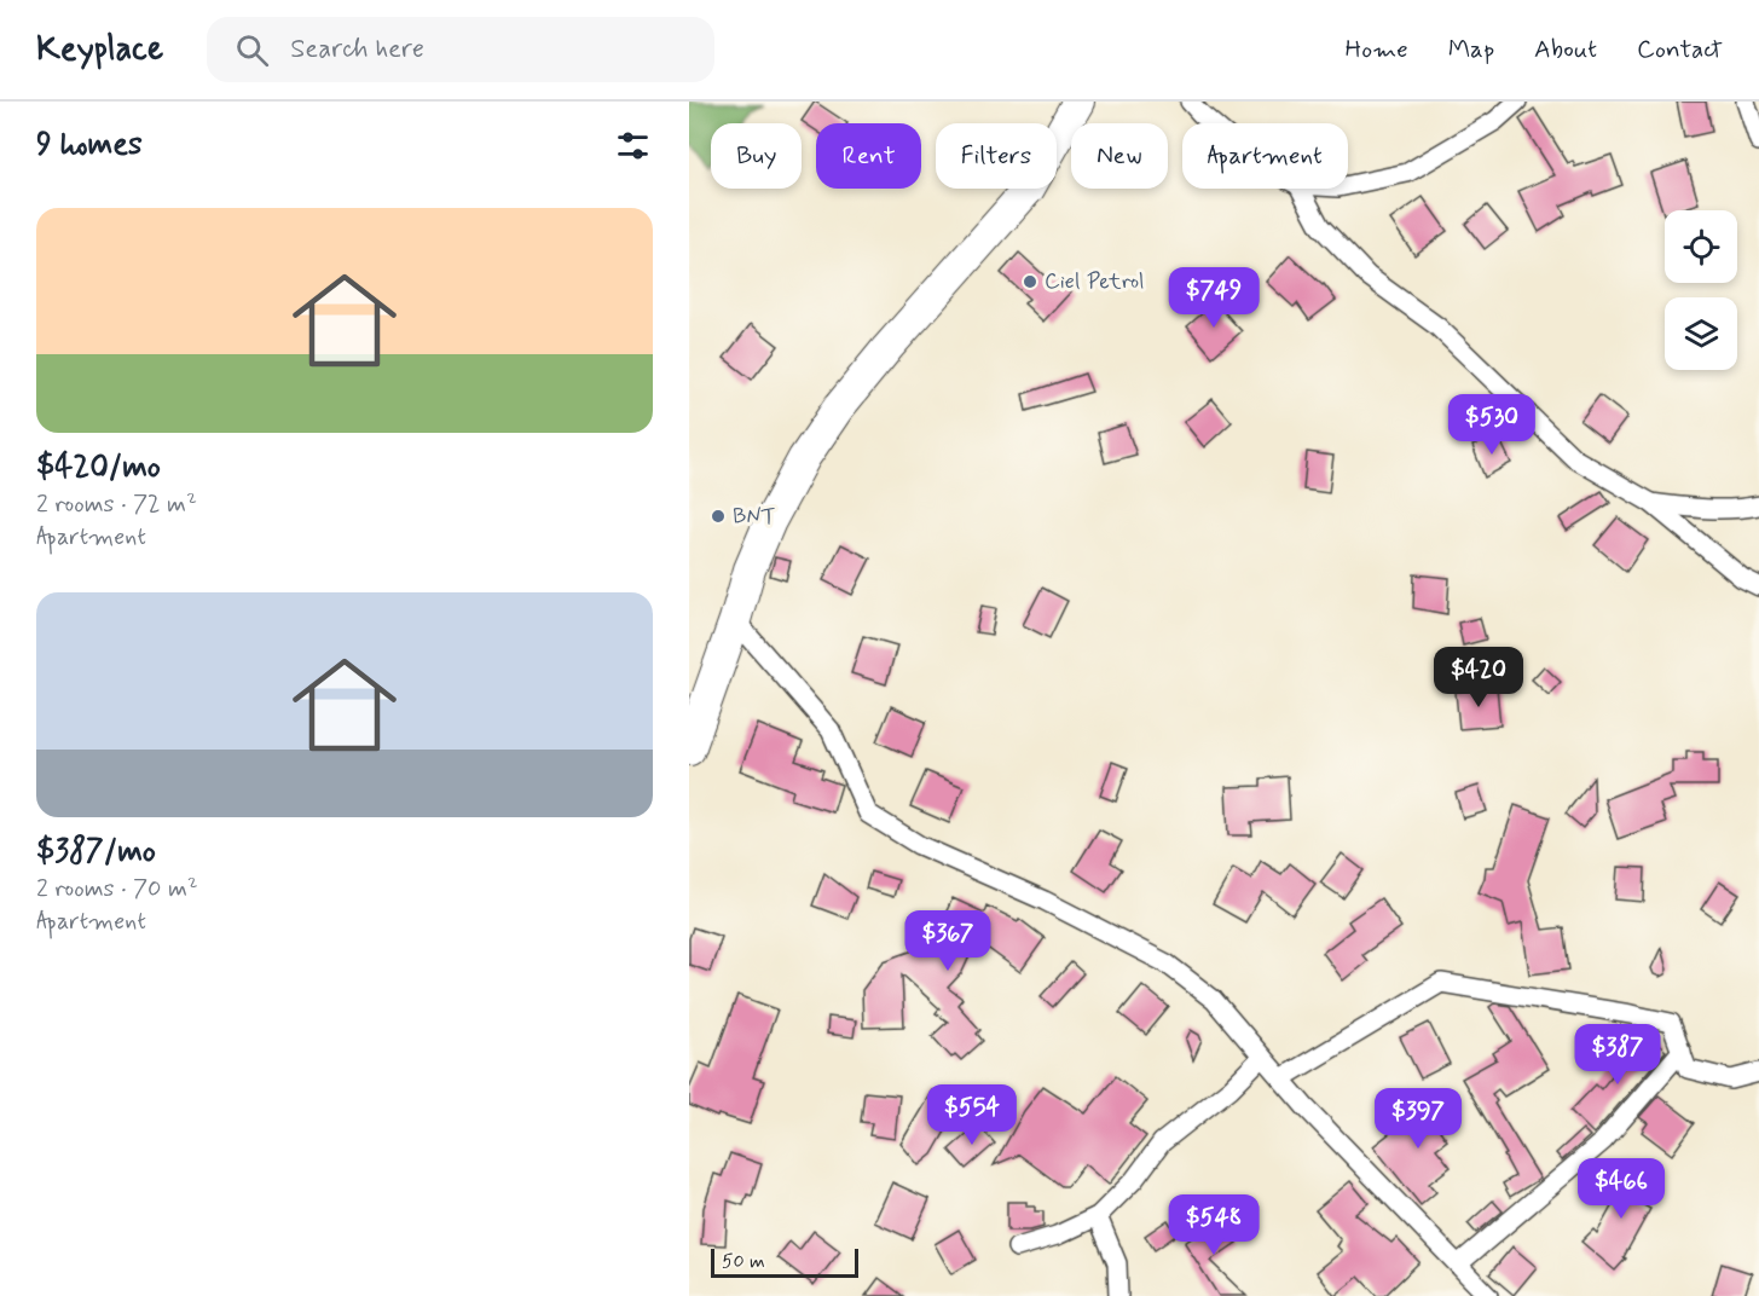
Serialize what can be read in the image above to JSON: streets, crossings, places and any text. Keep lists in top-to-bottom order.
{
  "places": ["Ciel Petrol", "BNT"],
  "scale_bar": "50 m",
  "page": {
    "header": "Keyplace",
    "search": "Search here",
    "nav": [
      "Home",
      "Map",
      "About",
      "Contact"
    ],
    "heading": "9 homes",
    "chip": [
      "Buy",
      "Rent",
      "Filters",
      "New",
      "Apartment"
    ],
    "list": [
      {
        "name": "$420/mo",
        "note": "2 rooms · 72 m² · Apartment"
      },
      {
        "name": "$387/mo",
        "note": "2 rooms · 70 m² · Apartment"
      }
    ],
    "price": [
      "$749",
      "$530",
      "$420",
      "$367",
      "$387",
      "$554",
      "$397",
      "$466",
      "$548"
    ],
    "scale": "50 m"
  }
}
